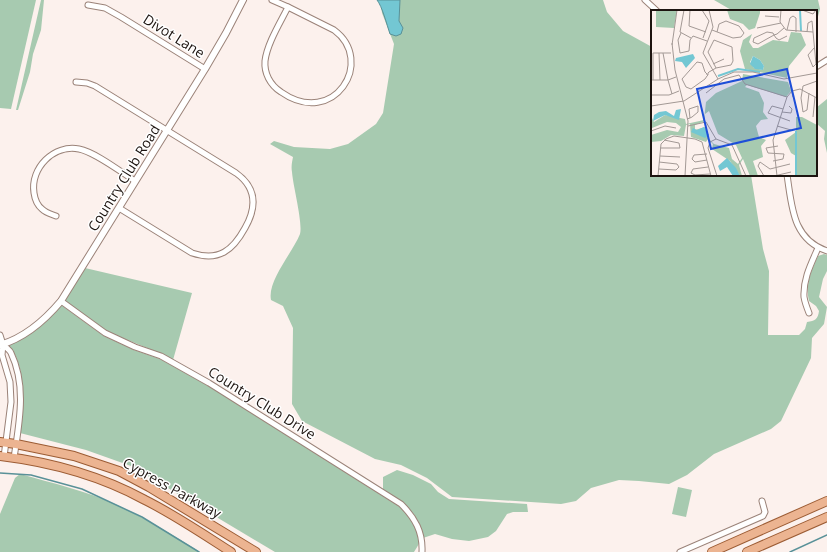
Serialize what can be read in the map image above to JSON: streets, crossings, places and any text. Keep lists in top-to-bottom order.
{
  "streets": {
    "main road": ["Cypress Parkway"],
    "street": ["Divot Lane", "Country Club Road", "Country Club Drive"]
  },
  "crossings": [
    ["Divot Lane", "Country Club Road"],
    ["Country Club Road", "Country Club Drive"]
  ]
}
